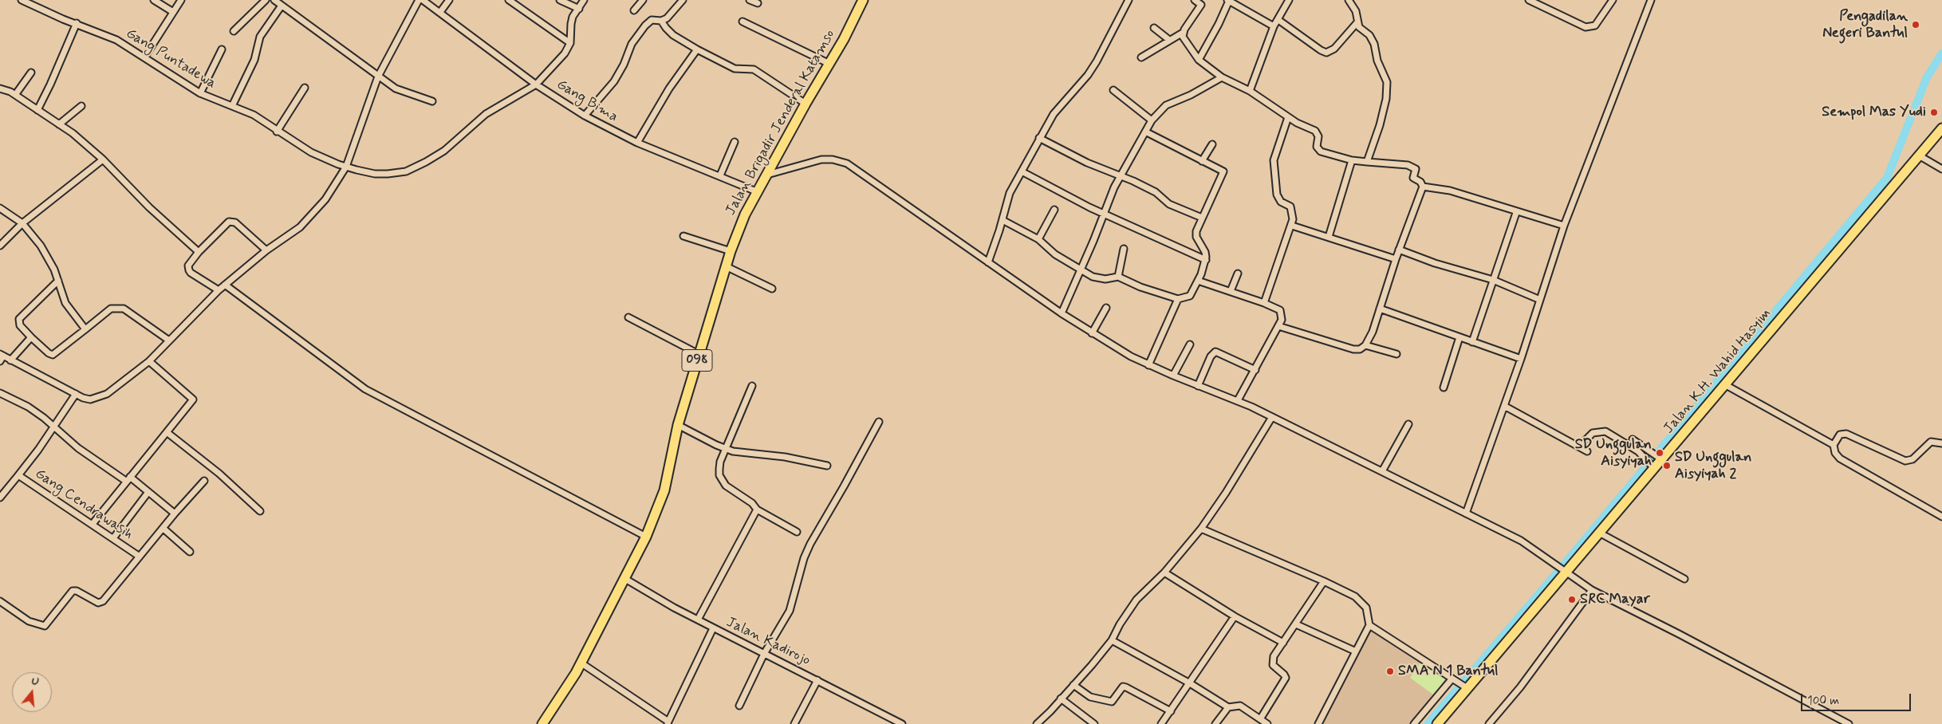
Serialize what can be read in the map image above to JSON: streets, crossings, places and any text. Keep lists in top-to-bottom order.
{
  "streets": {
    "main road": ["Jalan Brigadir Jenderal Katamso", "098", "Jalan K.H. Wahid Hasyim"],
    "street": [
      "Gang Puntadewa",
      "Gang Bima",
      "Gang Cendrawasih",
      "Jalan Kadirojo"
    ]
  },
  "crossings": [
    ["Gang Puntadewa", "Gang Bima"],
    ["Gang Bima", "Jalan Brigadir Jenderal Katamso"],
    ["Jalan Brigadir Jenderal Katamso", "Jalan Kadirojo"]
  ],
  "places": [
    "Pengadilan Negeri Bantul",
    "Sempol Mas Yudi",
    "SD Unggulan Aisyiyah",
    "SD Unggulan Aisyiyah 2",
    "SRC Mayar",
    "SMA N 1 Bantul"
  ],
  "scale_bar": "100 m",
  "north": "top"
}
